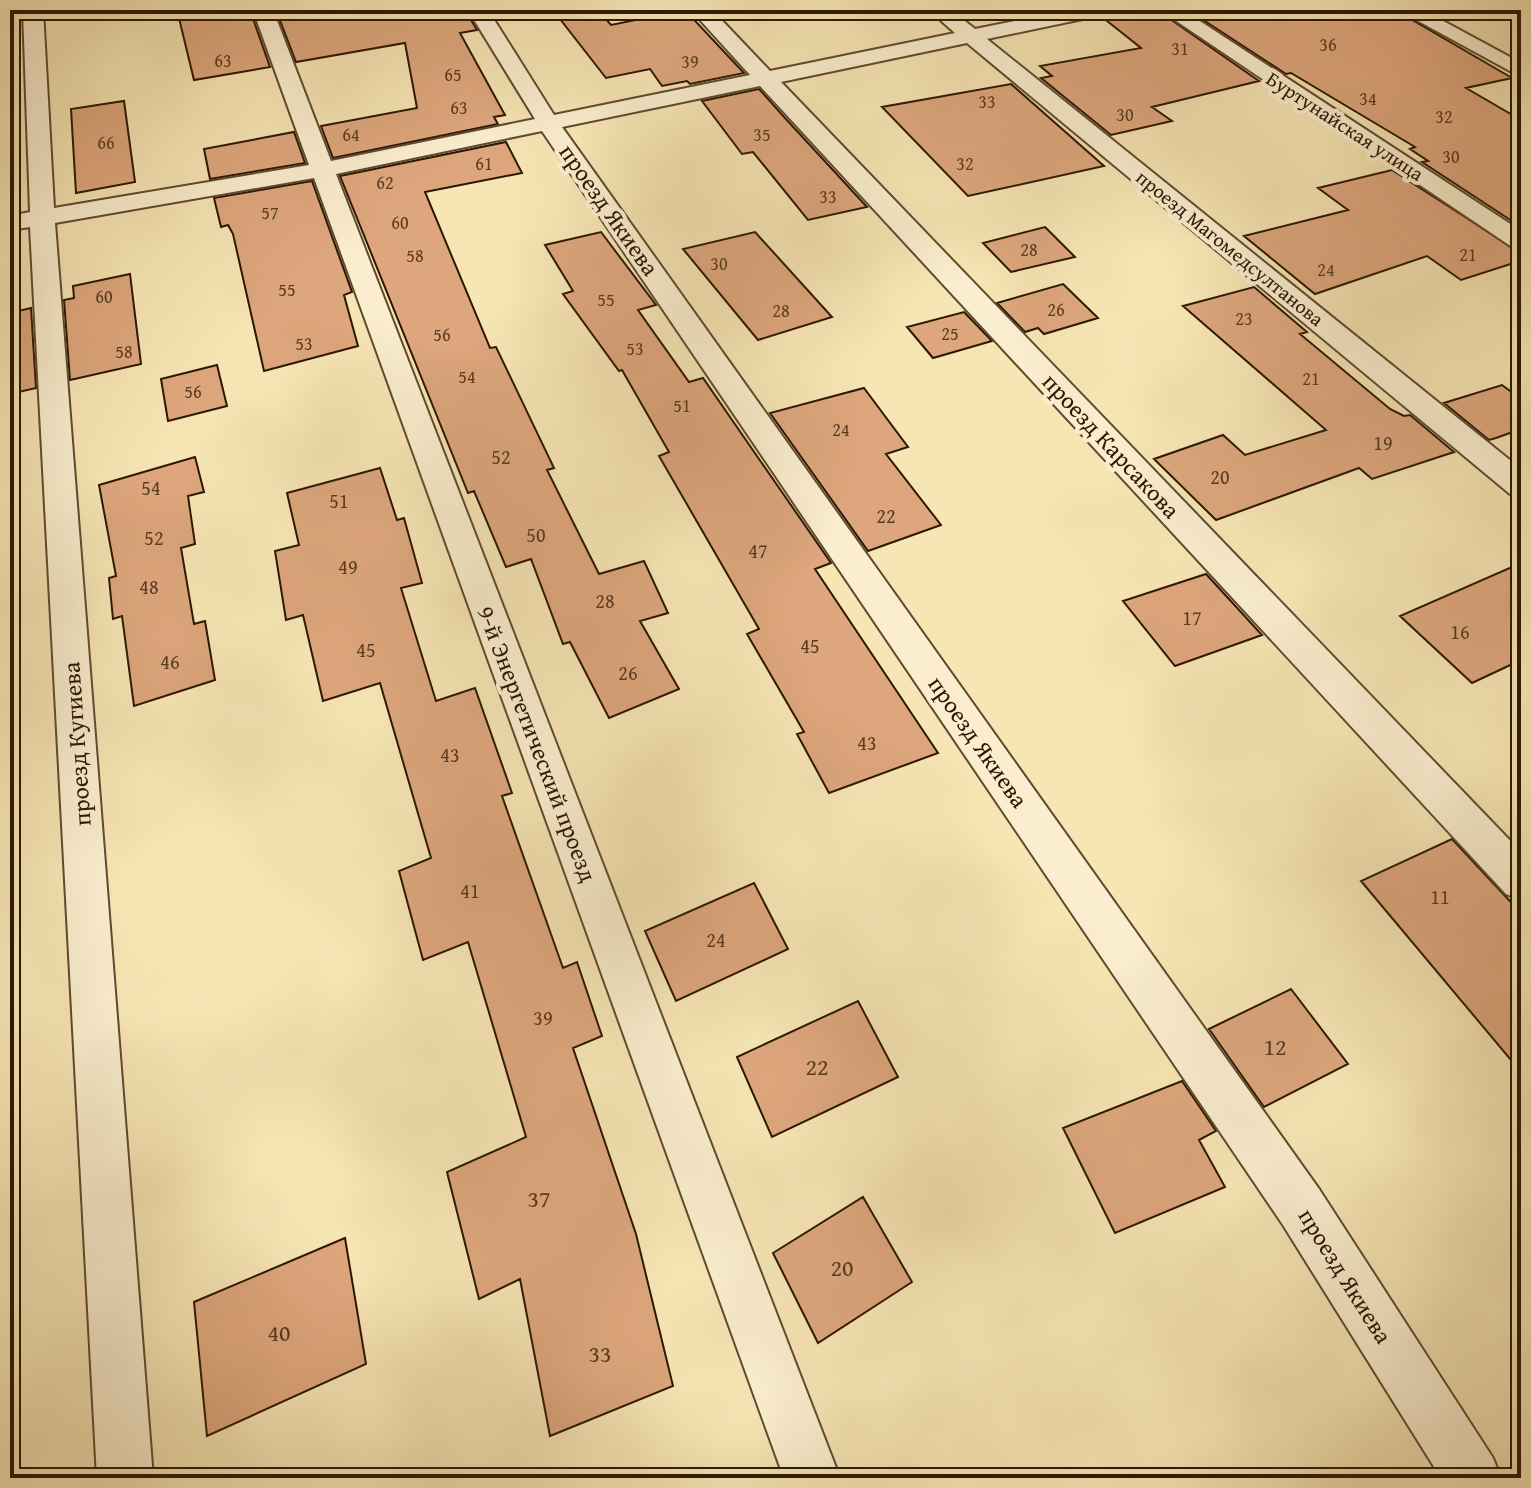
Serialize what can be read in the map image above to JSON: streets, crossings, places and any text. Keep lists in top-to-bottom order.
{
  "streets": {
    "street": [
      "Буртунайская улица",
      "проезд Якиева",
      "проезд Магомедсултанова",
      "проезд Карсакова",
      "проезд Кугиева",
      "9-й Энергетический проезд"
    ]
  },
  "house_numbers": [
    "36",
    "31",
    "63",
    "39",
    "65",
    "34",
    "33",
    "63",
    "30",
    "32",
    "64",
    "35",
    "66",
    "30",
    "61",
    "32",
    "62",
    "33",
    "57",
    "60",
    "28",
    "21",
    "58",
    "30",
    "24",
    "55",
    "60",
    "55",
    "26",
    "28",
    "23",
    "25",
    "56",
    "53",
    "53",
    "58",
    "54",
    "21",
    "56",
    "51",
    "24",
    "19",
    "52",
    "20",
    "54",
    "51",
    "22",
    "50",
    "52",
    "47",
    "49",
    "48",
    "28",
    "17",
    "16",
    "45",
    "45",
    "46",
    "26",
    "43",
    "43",
    "41",
    "11",
    "24",
    "39",
    "12",
    "22",
    "37",
    "20",
    "40",
    "33"
  ]
}
